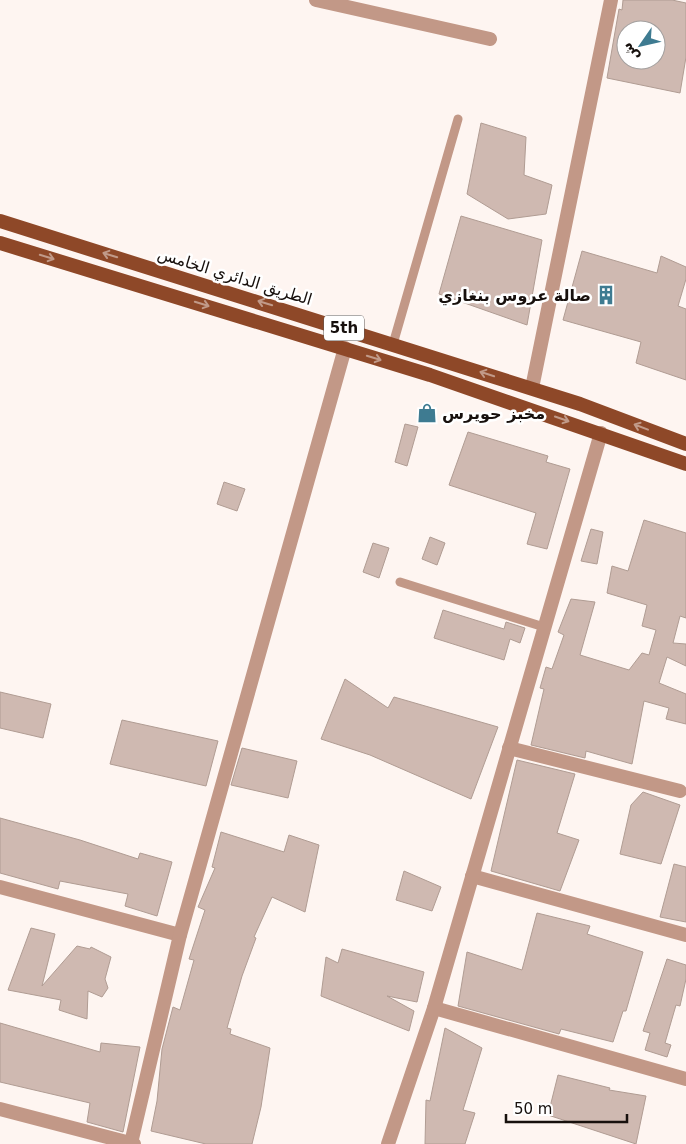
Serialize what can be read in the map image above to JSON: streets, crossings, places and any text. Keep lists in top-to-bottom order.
{
  "streets": {
    "main road": ["الطريق الدائري الخامس", "5th"]
  },
  "places": {
    "building": ["صالة عروس بنغازي"],
    "shop": ["مخبز حويرس"]
  },
  "scale_bar": "50 m",
  "north": "bottom left"
}
